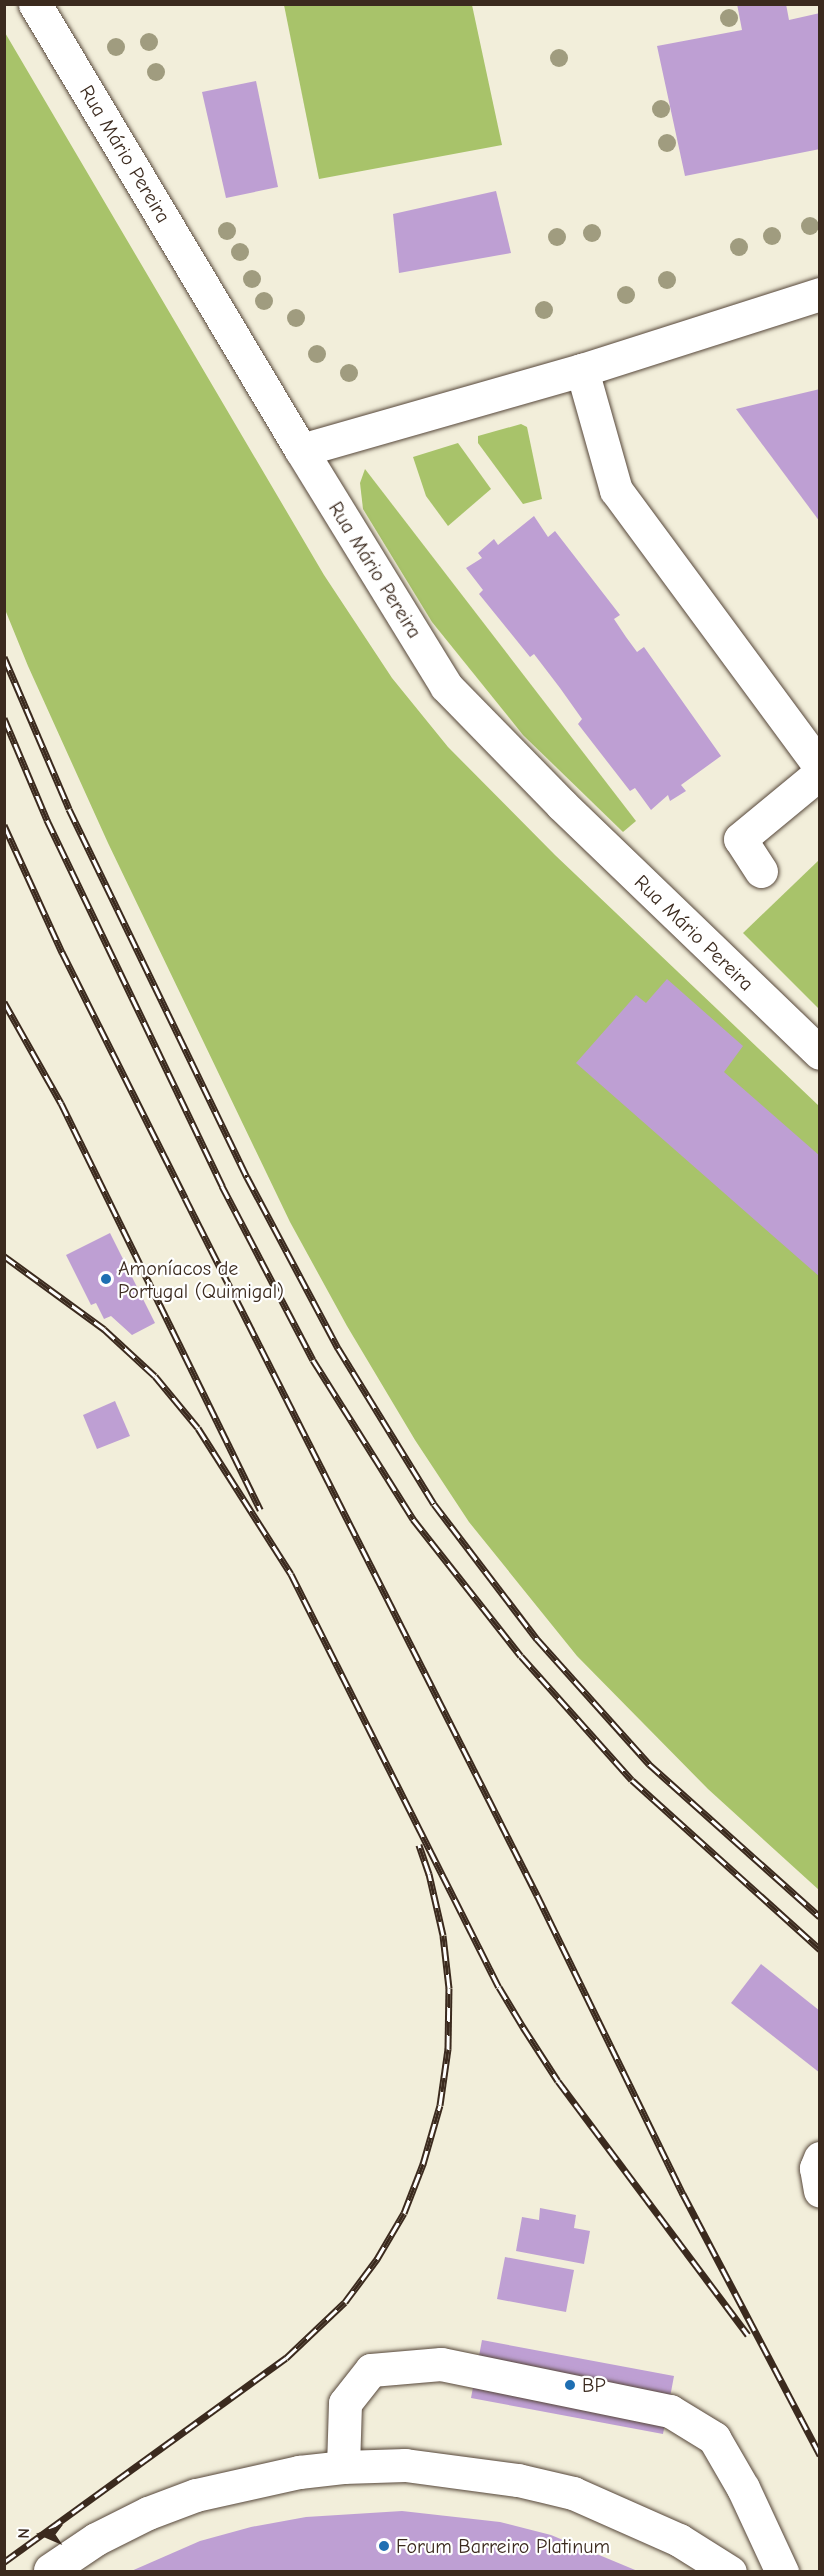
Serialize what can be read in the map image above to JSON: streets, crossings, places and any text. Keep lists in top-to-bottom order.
{
  "streets": {
    "street": ["Rua Mário Pereira"]
  },
  "places": ["Amoníacos de Portugal (Quimigal)", "BP", "Forum Barreiro Platinum"],
  "north": "left"
}
